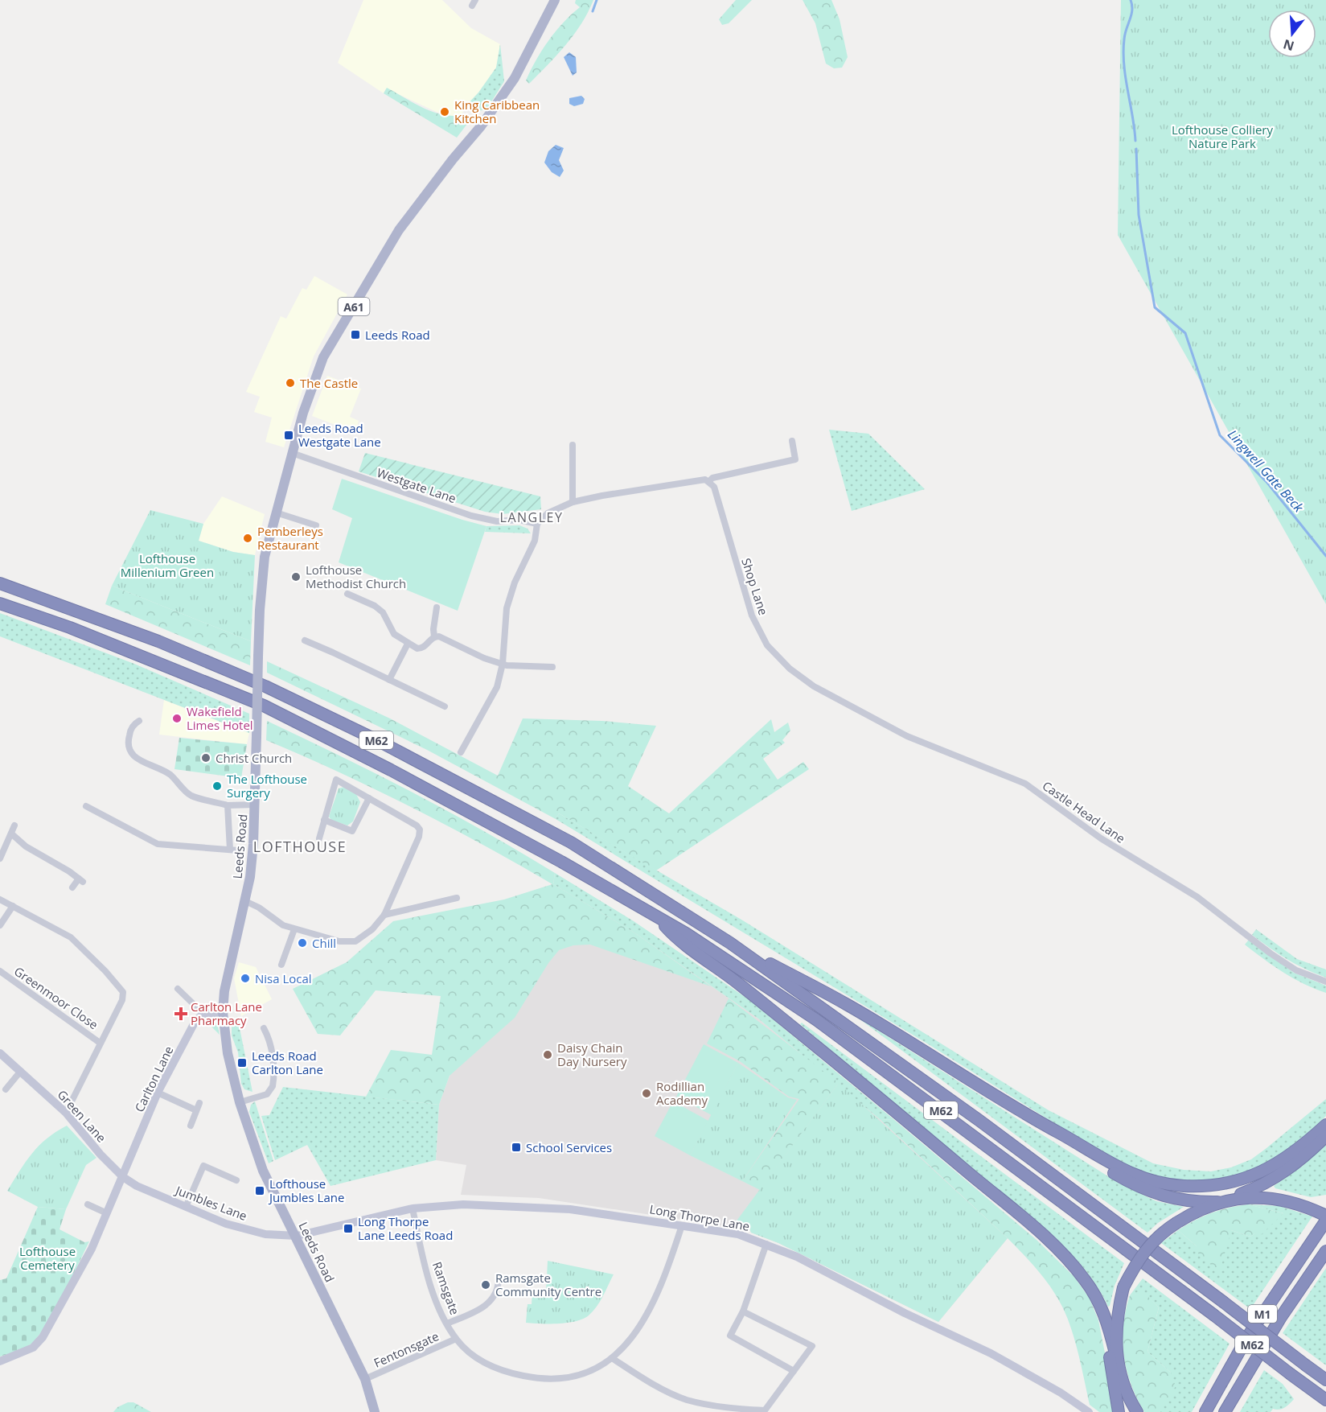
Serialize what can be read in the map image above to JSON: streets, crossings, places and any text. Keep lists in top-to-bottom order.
{
  "streets": {
    "highway": ["M62", "M1"],
    "main road": [
      "A61",
      "Leeds Road",
      "Carlton Lane",
      "Green Lane",
      "Jumbles Lane",
      "Long Thorpe Lane"
    ],
    "street": [
      "Westgate Lane",
      "Shop Lane",
      "Castle Head Lane",
      "Greenmoor Close",
      "Ramsgate",
      "Fentonsgate"
    ]
  },
  "crossings": [
    ["Westgate Lane", "Leeds Road"],
    ["Shop Lane", "Castle Head Lane"],
    ["Leeds Road", "Jumbles Lane"],
    ["Leeds Road", "Long Thorpe Lane"],
    ["Leeds Road", "Fentonsgate"],
    ["Carlton Lane", "Green Lane"],
    ["Carlton Lane", "Jumbles Lane"],
    ["Green Lane", "Jumbles Lane"],
    ["Jumbles Lane", "Long Thorpe Lane"],
    ["Long Thorpe Lane", "Ramsgate"],
    ["Ramsgate", "Fentonsgate"]
  ],
  "districts": ["LANGLEY", "LOFTHOUSE"],
  "water": ["Lingwell Gate Beck"],
  "parks": ["Lofthouse Colliery Nature Park", "Lofthouse Millenium Green", "Lofthouse Cemetery"],
  "places": {
    "other": [
      "King Caribbean Kitchen",
      "The Castle",
      "Pemberleys Restaurant",
      "Lofthouse Methodist Church",
      "Wakefield Limes Hotel",
      "Christ Church",
      "The Lofthouse Surgery",
      "Chill",
      "Nisa Local",
      "Daisy Chain Day Nursery",
      "Rodillian Academy",
      "Ramsgate Community Centre"
    ],
    "transit": [
      "Leeds Road",
      "Leeds Road Westgate Lane",
      "Leeds Road Carlton Lane",
      "School Services",
      "Lofthouse Jumbles Lane",
      "Long Thorpe Lane Leeds Road"
    ],
    "health": ["Carlton Lane Pharmacy"]
  },
  "north": "bottom"
}
